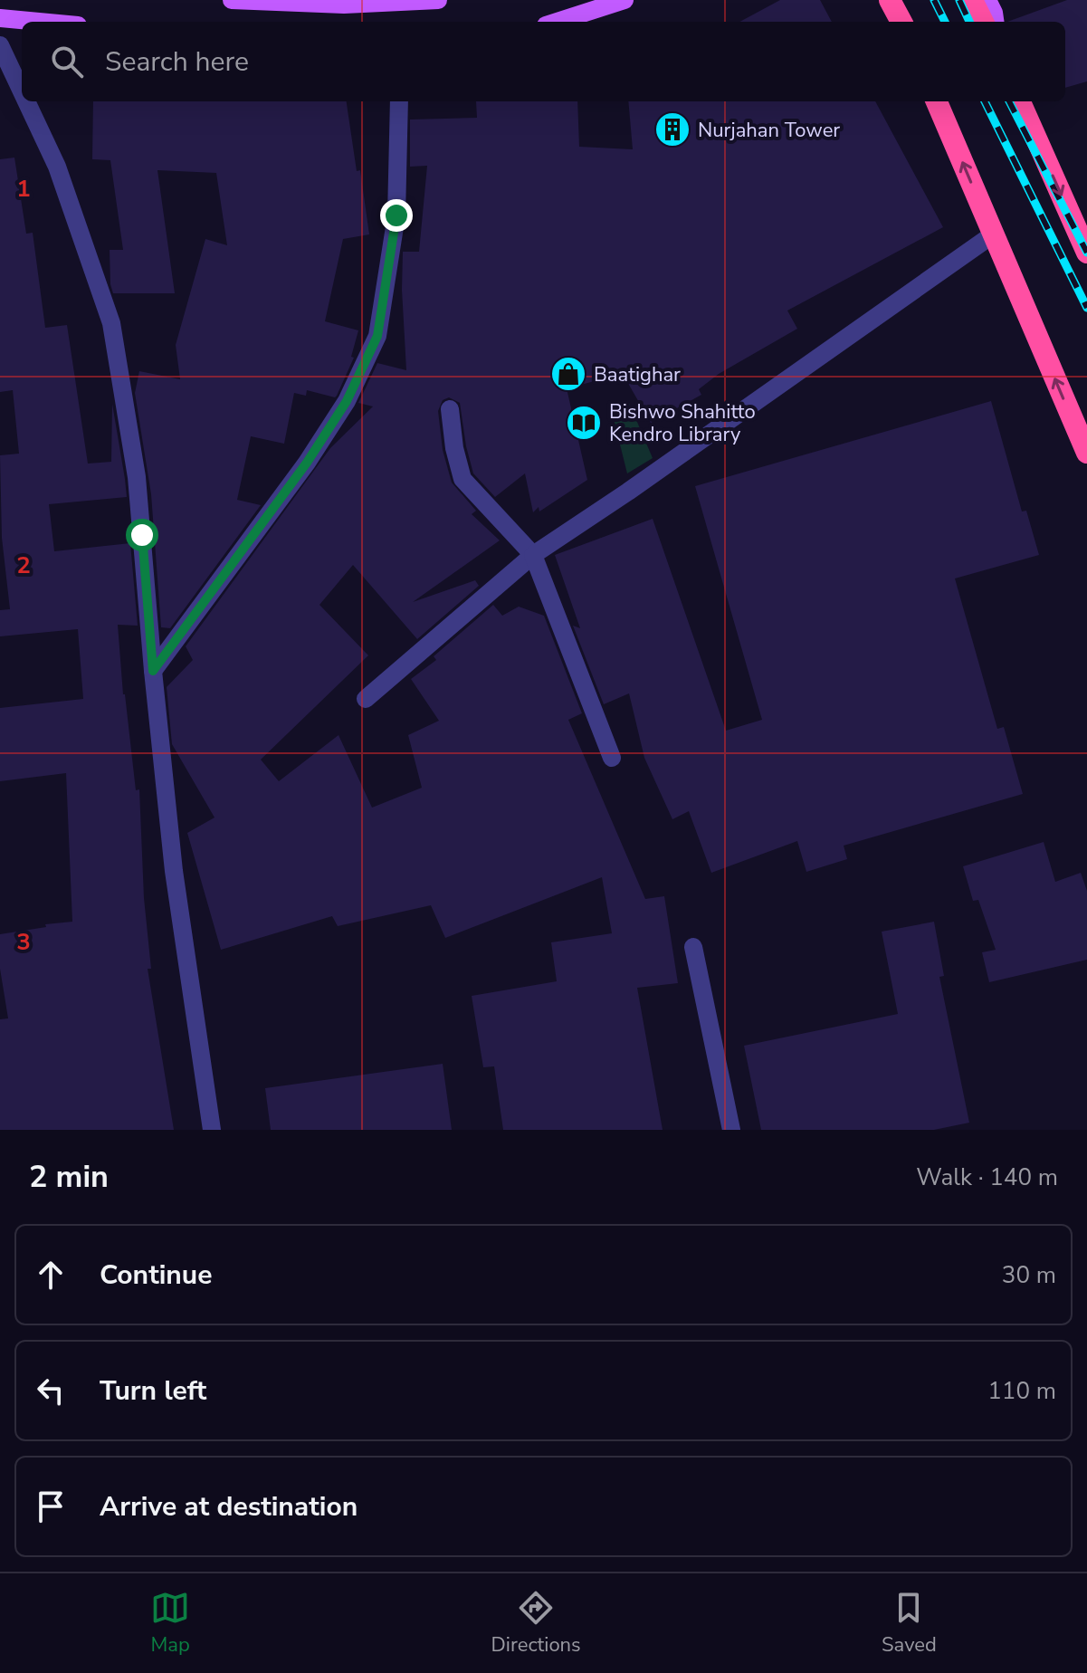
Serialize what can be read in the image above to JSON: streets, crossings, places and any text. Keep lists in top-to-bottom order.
{
  "places": {
    "building": ["Nurjahan Tower"],
    "shop": ["Baatighar"],
    "library": ["Bishwo Shahitto Kendro Library"]
  },
  "page": {
    "search": "Search here",
    "heading": ["2 min", "Walk · 140 m"],
    "list": [
      ["Continue", "30 m"],
      ["Turn left", "110 m"],
      "Arrive at destination"
    ],
    "nav": ["Map", "Directions", "Saved"]
  },
  "grid": {
    "rows": ["1", "2", "3"]
  }
}
